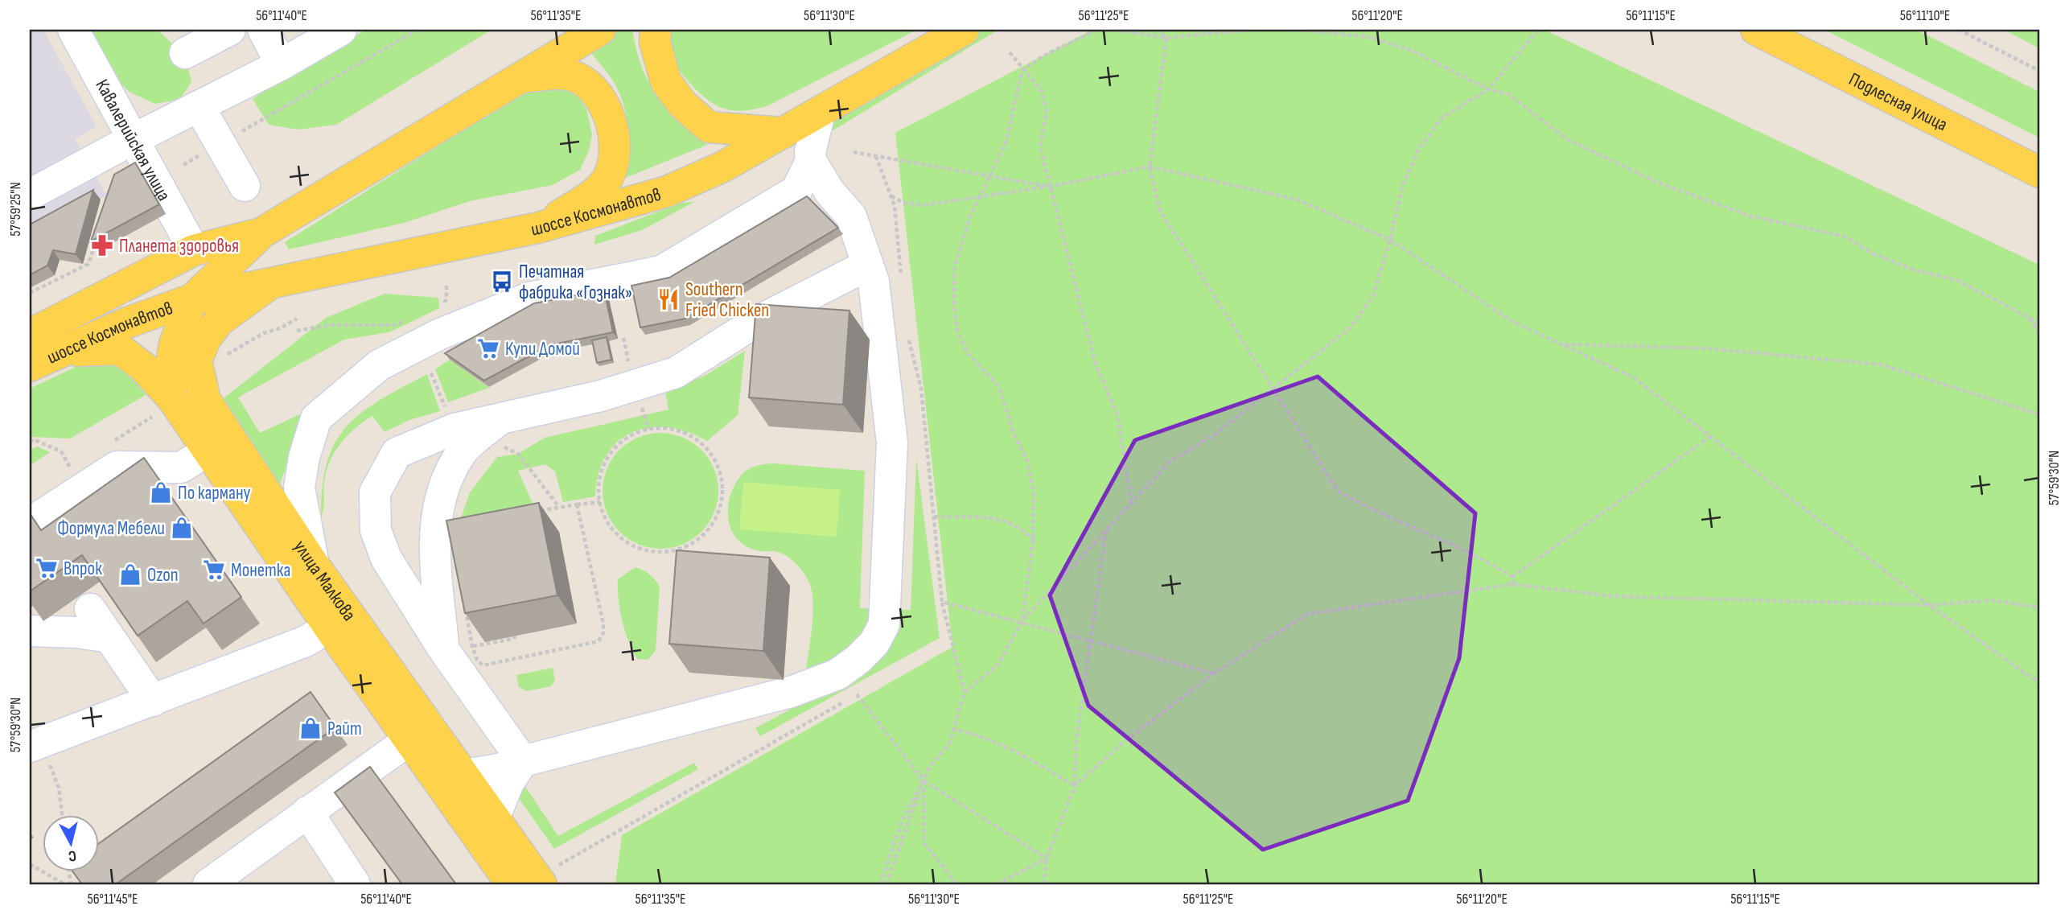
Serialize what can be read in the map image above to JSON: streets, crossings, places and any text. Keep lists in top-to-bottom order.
{
  "streets": {
    "main road": ["Подлесная улица", "шоссе Космонавтов", "улица Малкова"],
    "street": ["Кавалерийская улица"]
  },
  "crossings": [
    ["Кавалерийская улица", "шоссе Космонавтов"],
    ["шоссе Космонавтов", "улица Малкова"]
  ],
  "places": {
    "pharmacy": ["Планета здоровья"],
    "bus stop": ["Печатная фабрика «Гознак»"],
    "restaurant": ["Southern Fried Chicken"],
    "supermarket": ["Купи Домой", "Впрок", "Монетка"],
    "shop": [
      "По карману",
      "Формула Мебели",
      "Ozon",
      "Райт"
    ]
  },
  "north": "bottom",
  "coordinates": [
    "56°11'40\"E",
    "56°11'35\"E",
    "56°11'30\"E",
    "56°11'25\"E",
    "56°11'20\"E",
    "56°11'15\"E",
    "56°11'10\"E",
    "57°59'25\"N",
    "57°59'30\"N",
    "56°11'45\"E"
  ]
}
